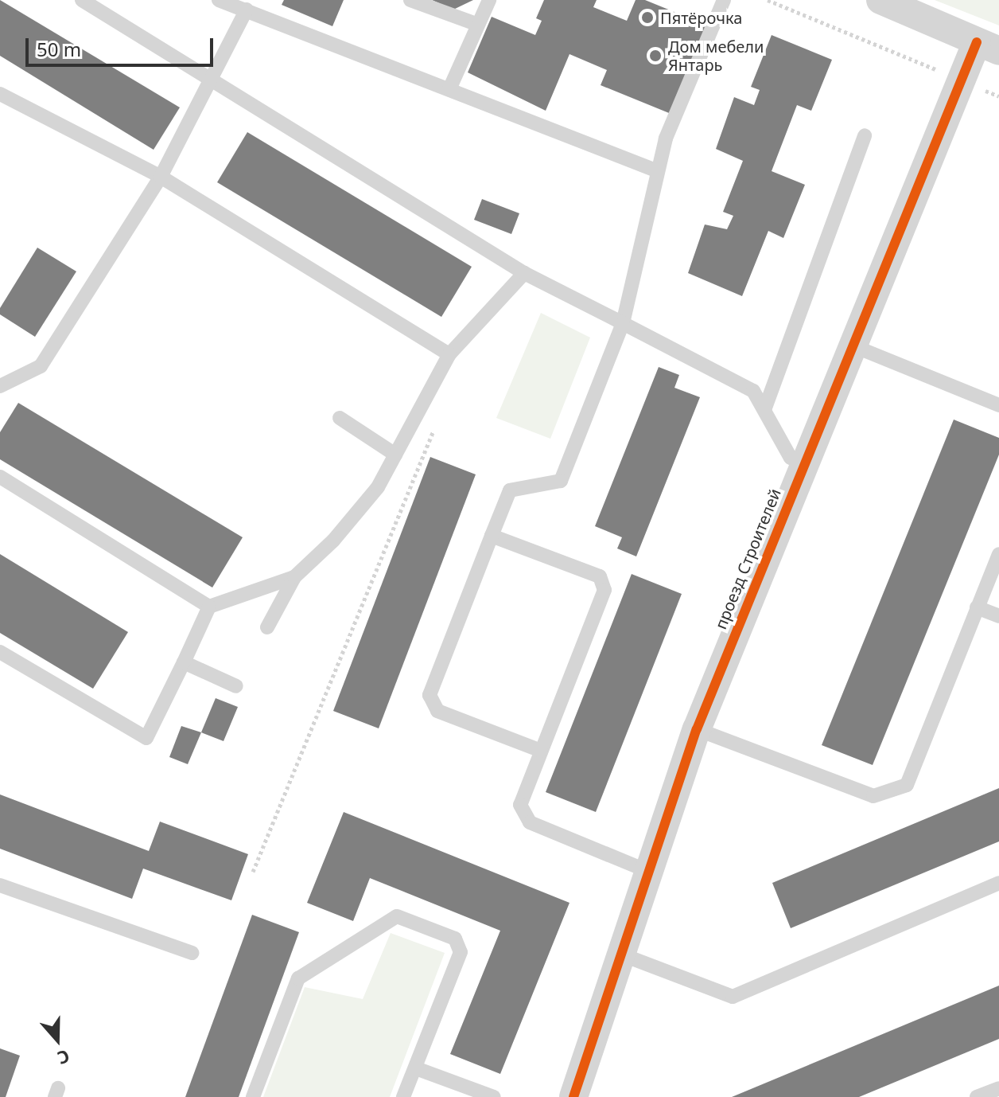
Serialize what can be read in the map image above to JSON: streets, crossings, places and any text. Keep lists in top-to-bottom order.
{
  "streets": {
    "street": ["проезд Строителей"]
  },
  "places": ["Пятёрочка", "Дом мебели Янтарь"],
  "scale_bar": "50 m",
  "north": "bottom"
}
